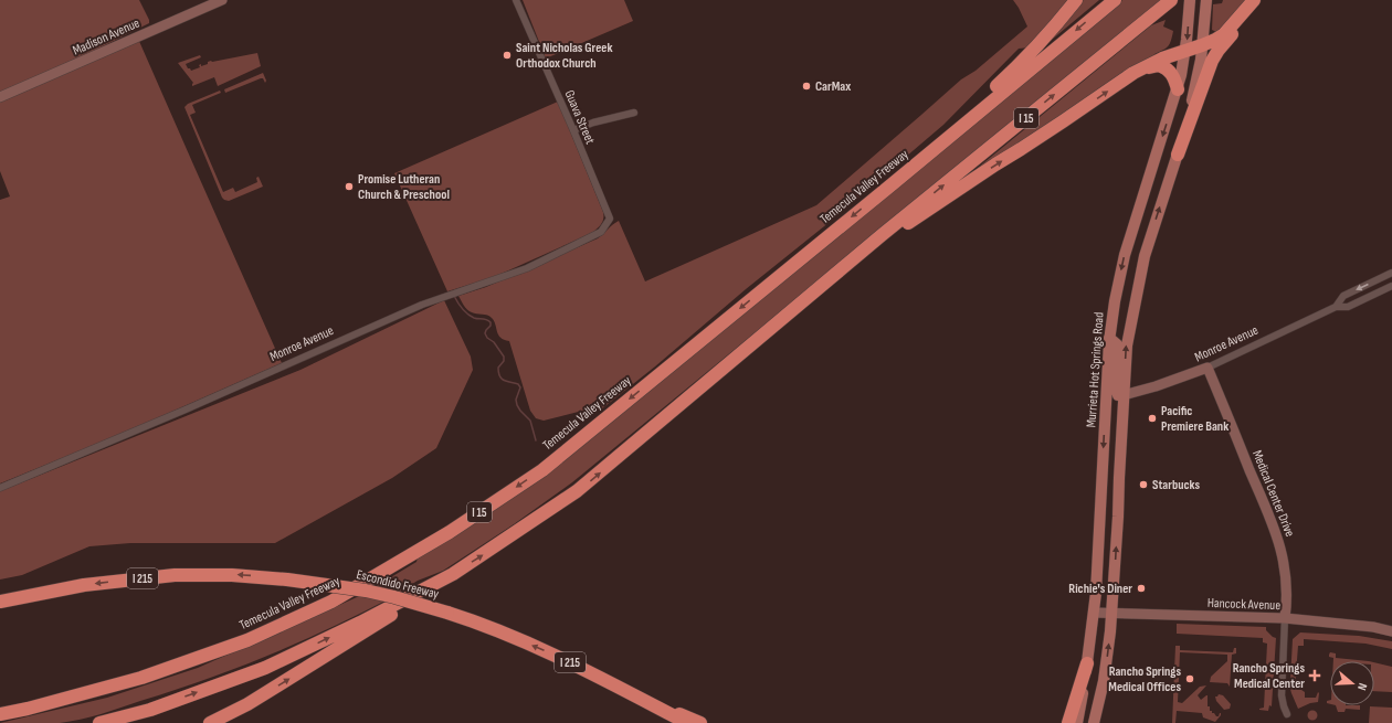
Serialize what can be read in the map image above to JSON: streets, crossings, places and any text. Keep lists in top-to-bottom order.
{
  "streets": {
    "highway": [
      "I 15",
      "Temecula Valley Freeway",
      "I 215",
      "Escondido Freeway"
    ],
    "main road": ["Murrieta Hot Springs Road"],
    "street": [
      "Madison Avenue",
      "Guava Street",
      "Monroe Avenue",
      "Medical Center Drive",
      "Hancock Avenue"
    ]
  },
  "crossings": [
    ["Guava Street", "Monroe Avenue"],
    ["Monroe Avenue", "Medical Center Drive"],
    ["Murrieta Hot Springs Road", "Hancock Avenue"],
    ["Medical Center Drive", "Hancock Avenue"]
  ],
  "one_way": ["Escondido Freeway"],
  "places": {
    "other": [
      "Saint Nicholas Greek Orthodox Church",
      "CarMax",
      "Promise Lutheran Church & Preschool",
      "Pacific Premiere Bank",
      "Starbucks",
      "Richie's Diner",
      "Rancho Springs Medical Offices"
    ],
    "health": ["Rancho Springs Medical Center"]
  },
  "north": "right"
}
